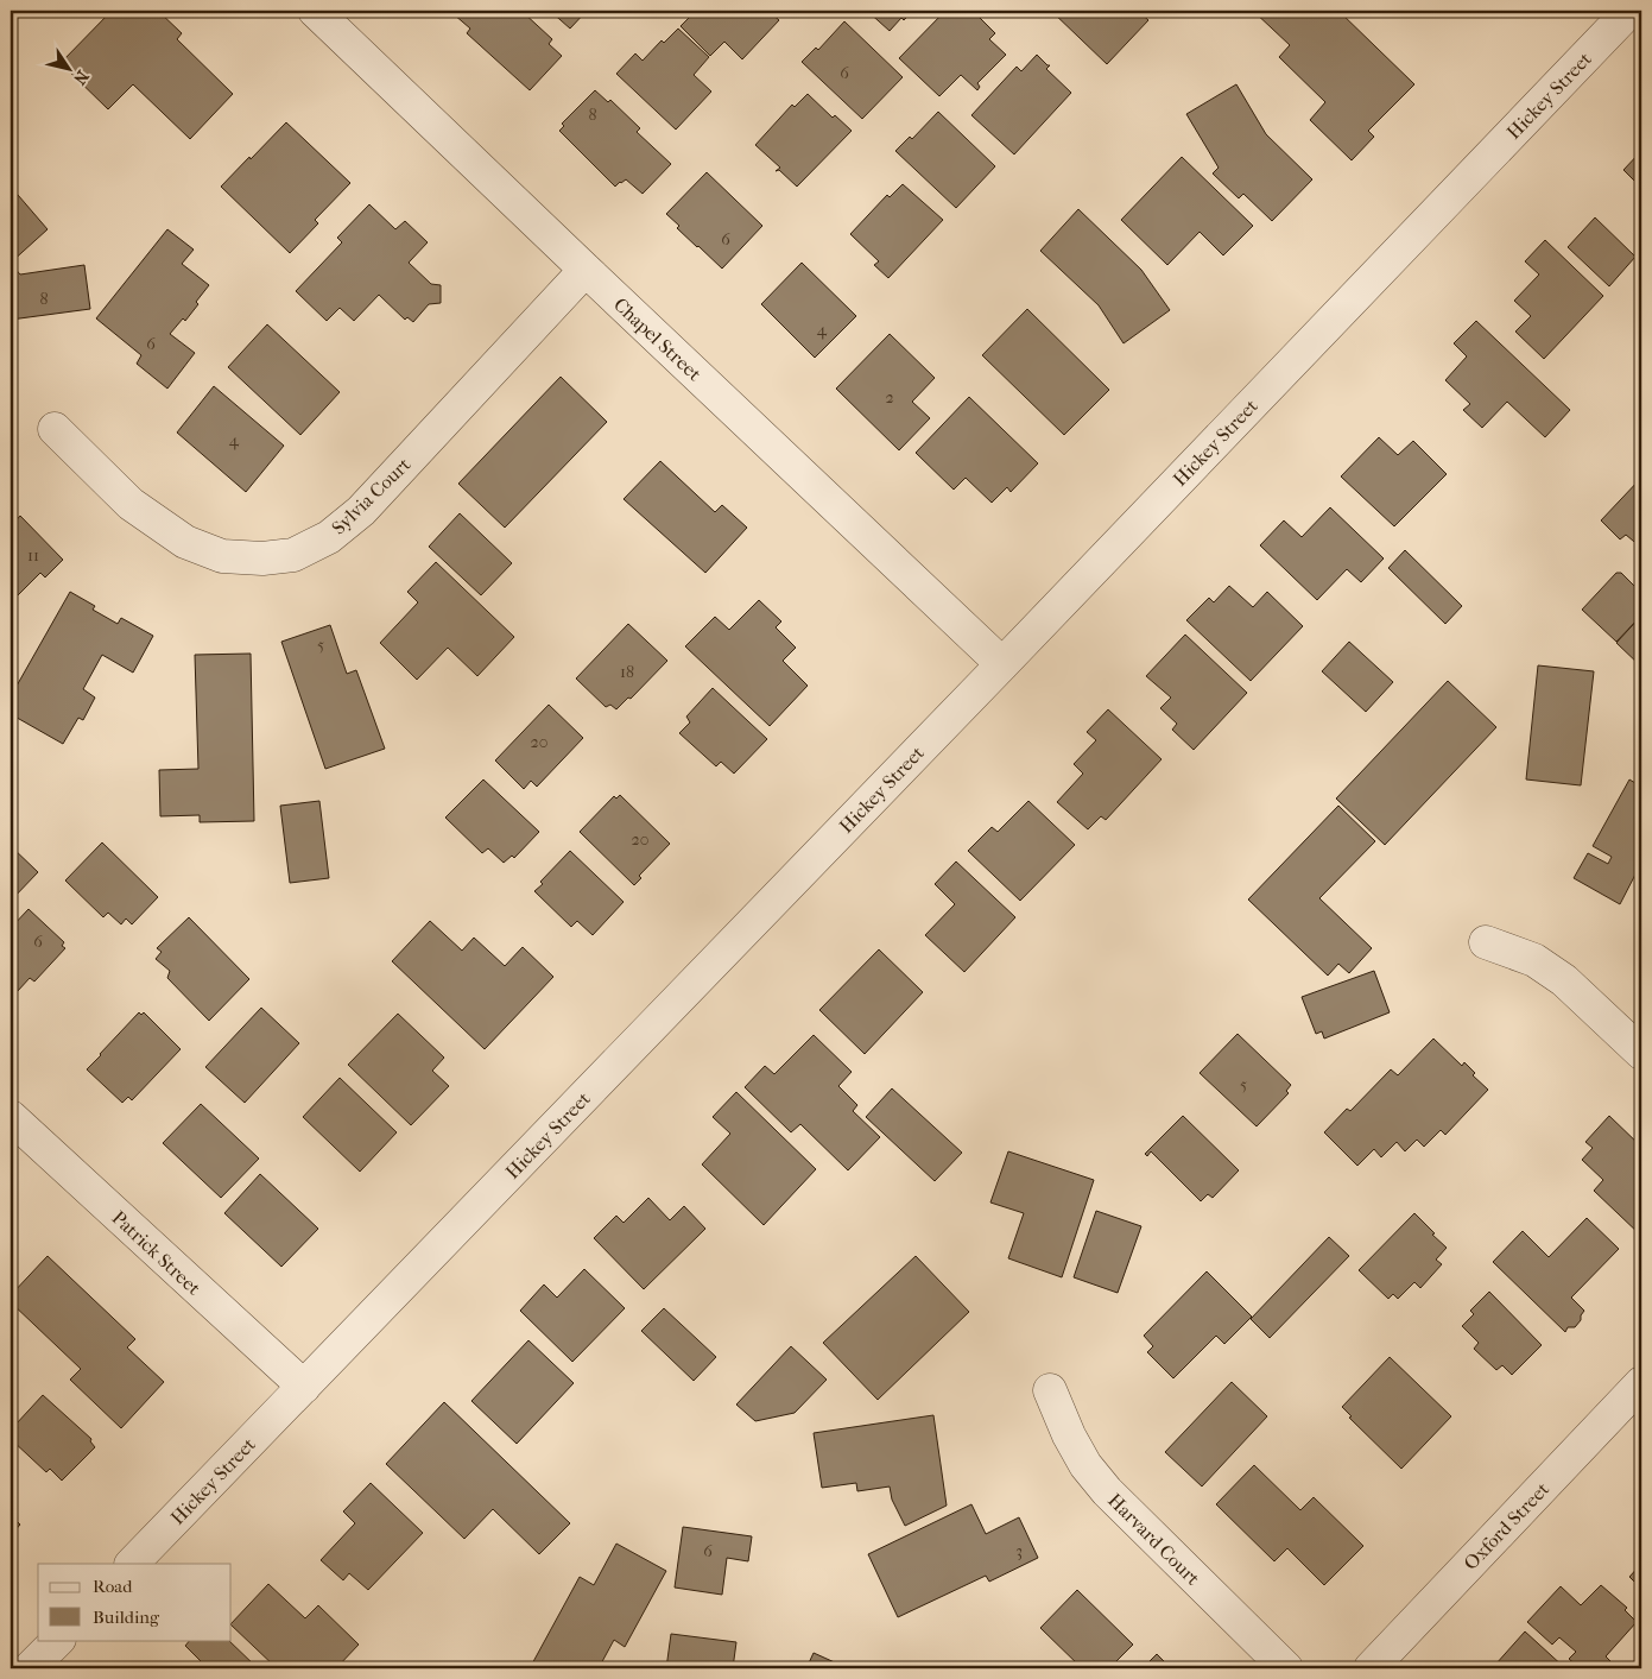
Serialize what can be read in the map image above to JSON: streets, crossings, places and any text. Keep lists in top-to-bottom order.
{
  "streets": {
    "street": [
      "Hickey Street",
      "Chapel Street",
      "Sylvia Court",
      "Patrick Street",
      "Oxford Street",
      "Harvard Court"
    ]
  },
  "crossings": [
    ["Hickey Street", "Chapel Street"],
    ["Hickey Street", "Patrick Street"],
    ["Chapel Street", "Sylvia Court"]
  ],
  "house_numbers": [
    "6",
    "8",
    "6",
    "8",
    "4",
    "6",
    "2",
    "4",
    "11",
    "5",
    "18",
    "20",
    "20",
    "6",
    "5",
    "6",
    "3"
  ],
  "legend": ["Road", "Building"],
  "north": "bottom right"
}
